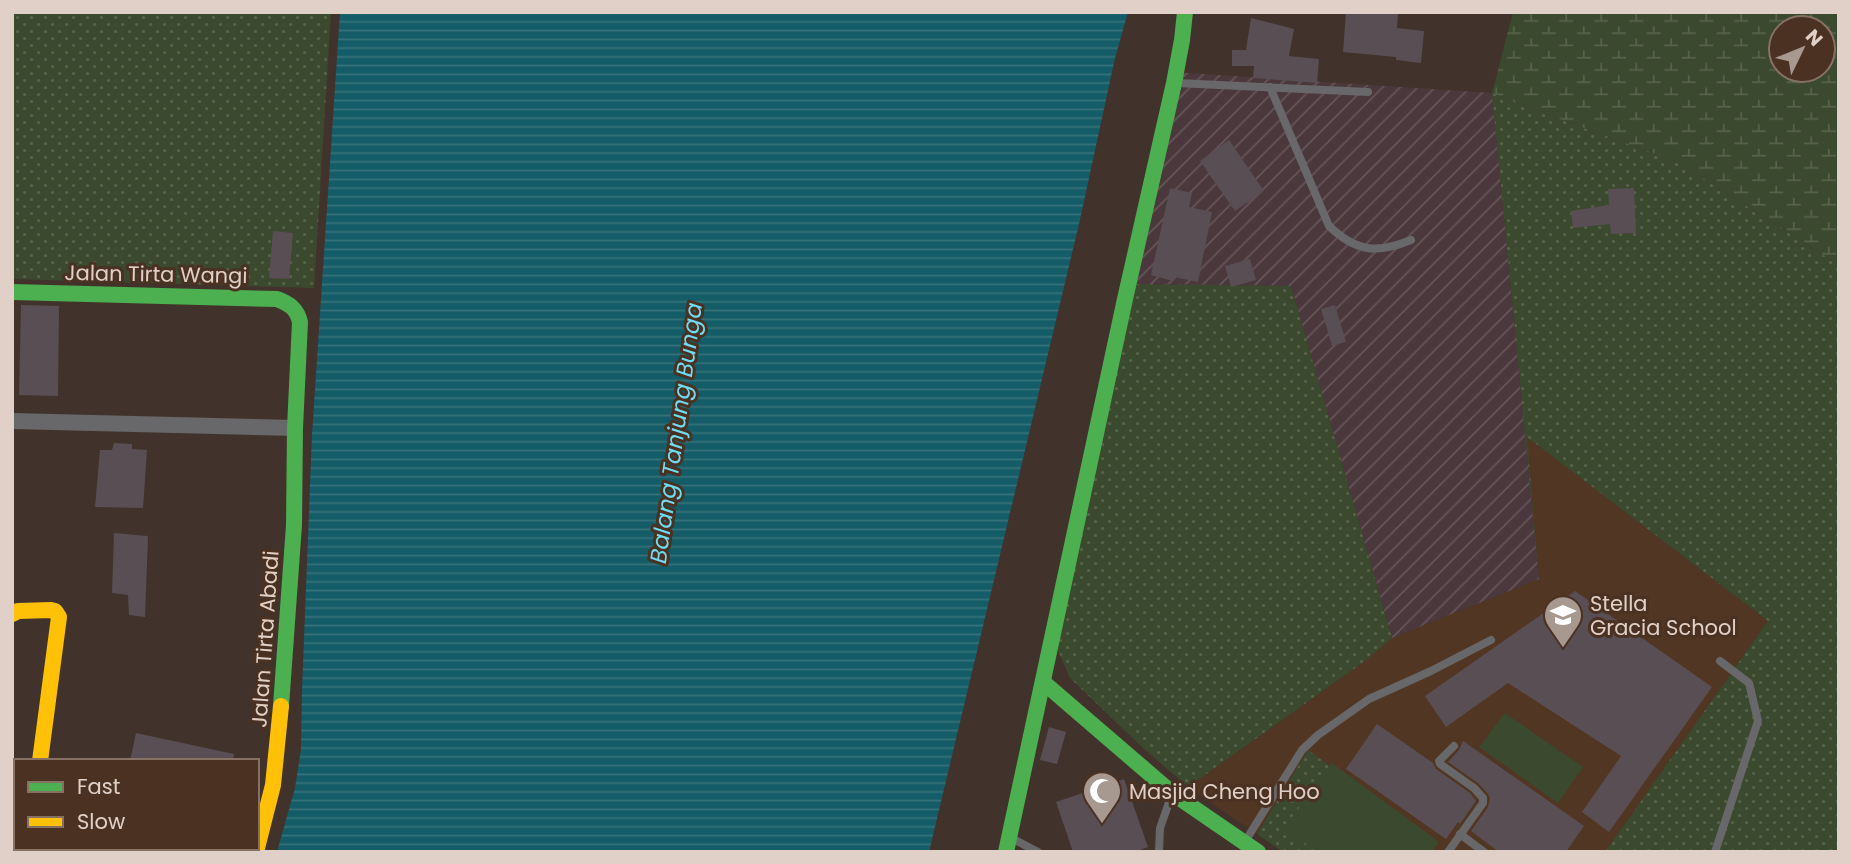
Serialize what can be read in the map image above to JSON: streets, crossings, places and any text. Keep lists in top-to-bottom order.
{
  "streets": {
    "street": ["Jalan Tirta Wangi", "Jalan Tirta Abadi"]
  },
  "crossings": [
    ["Jalan Tirta Wangi", "Jalan Tirta Abadi"]
  ],
  "water": ["Balang Tanjung Bunga"],
  "places": {
    "school or university": ["Stella Gracia School"],
    "mosque": ["Masjid Cheng Hoo"]
  },
  "legend": ["Fast", "Slow"],
  "north": "top right"
}
